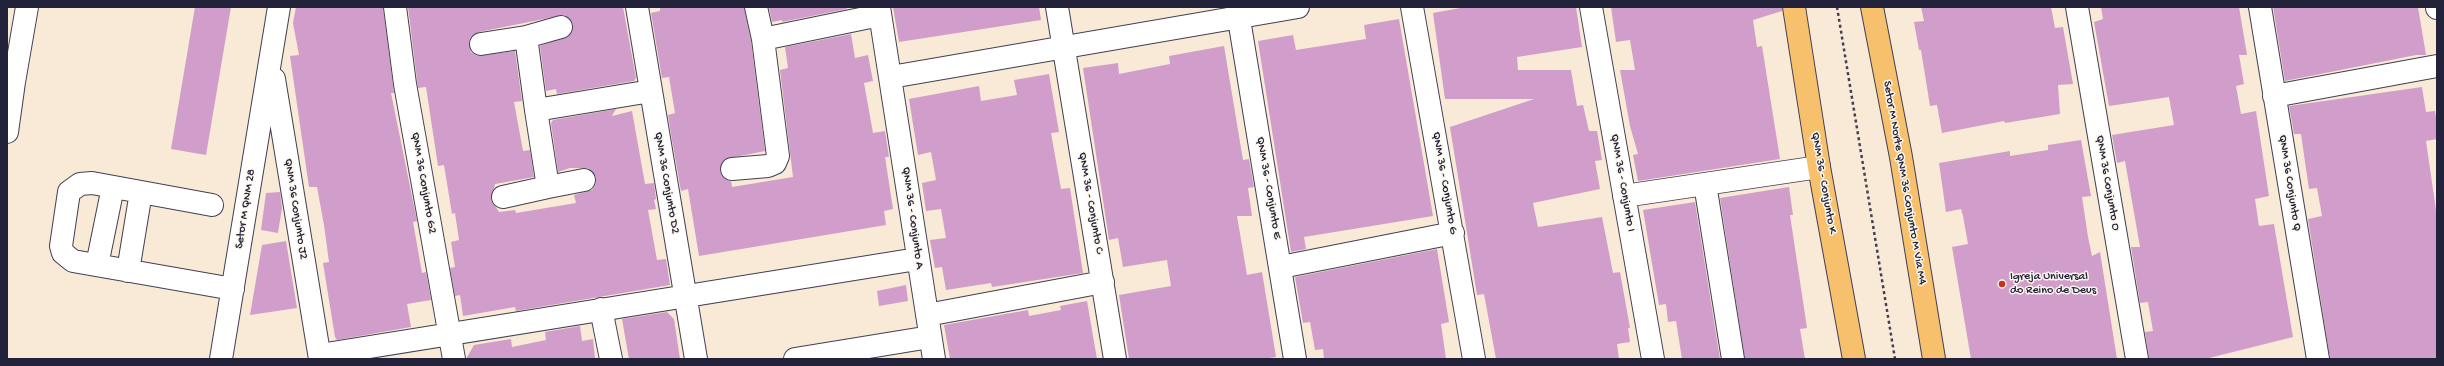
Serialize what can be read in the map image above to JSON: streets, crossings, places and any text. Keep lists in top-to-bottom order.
{
  "streets": {
    "main road": ["QNM 36 - Conjunto K", "Setor M Norte QNM 36 Conjunto M Via M4"],
    "street": [
      "QNM 36 Conjunto G2",
      "QNM 36 Conjunto D2",
      "QNM 36 - Conjunto G",
      "QNM 36 - Conjunto I",
      "QNM 36 Conjunto O",
      "QNM 36 Conjunto Q",
      "QNM 36 - Conjunto E",
      "QNM 36 - Conjunto C",
      "Setor M QNM 28",
      "QNM 36 Conjunto J2",
      "QNM 36 - Conjunto A"
    ]
  },
  "crossings": [
    ["Setor M QNM 28", "QNM 36 Conjunto J2"]
  ],
  "places": ["Igreja Universal do Reino de Deus"]
}
